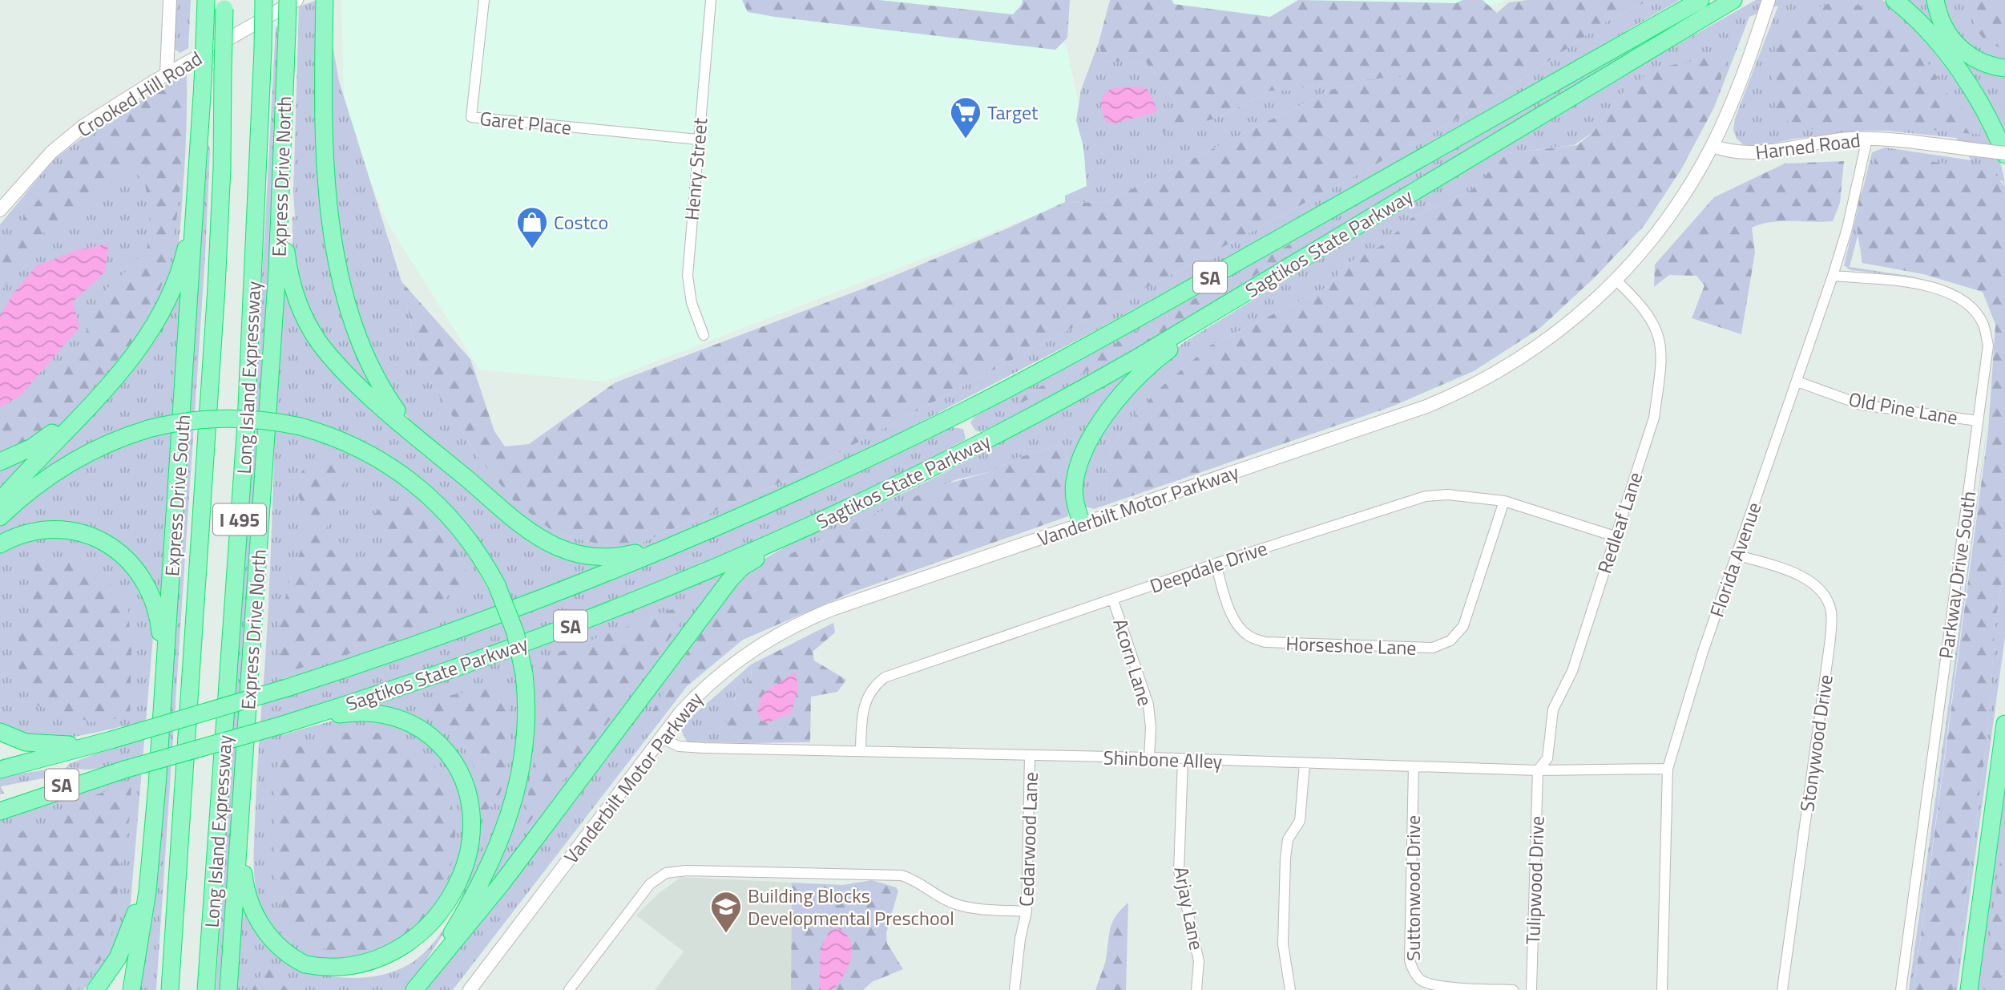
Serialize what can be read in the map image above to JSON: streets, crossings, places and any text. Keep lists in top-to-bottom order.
{
  "streets": {
    "highway": [
      "Express Drive North",
      "Sagtikos State Parkway",
      "SA",
      "Long Island Expressway",
      "Express Drive South",
      "I 495"
    ],
    "main road": ["Crooked Hill Road", "Harned Road", "Vanderbilt Motor Parkway"],
    "street": [
      "Garet Place",
      "Henry Street",
      "Old Pine Lane",
      "Redleaf Lane",
      "Florida Avenue",
      "Deepdale Drive",
      "Parkway Drive South",
      "Horseshoe Lane",
      "Acorn Lane",
      "Stonywood Drive",
      "Shinbone Alley",
      "Cedarwood Lane",
      "Tulipwood Drive",
      "Suttonwood Drive",
      "Arjay Lane"
    ]
  },
  "crossings": [
    ["Garet Place", "Henry Street"],
    ["Harned Road", "Vanderbilt Motor Parkway"],
    ["Harned Road", "Florida Avenue"],
    ["Old Pine Lane", "Florida Avenue"],
    ["Old Pine Lane", "Parkway Drive South"],
    ["Vanderbilt Motor Parkway", "Redleaf Lane"],
    ["Vanderbilt Motor Parkway", "Shinbone Alley"],
    ["Redleaf Lane", "Deepdale Drive"],
    ["Redleaf Lane", "Shinbone Alley"],
    ["Redleaf Lane", "Tulipwood Drive"],
    ["Florida Avenue", "Parkway Drive South"],
    ["Florida Avenue", "Stonywood Drive"],
    ["Florida Avenue", "Shinbone Alley"],
    ["Deepdale Drive", "Horseshoe Lane"],
    ["Deepdale Drive", "Acorn Lane"],
    ["Deepdale Drive", "Shinbone Alley"],
    ["Acorn Lane", "Shinbone Alley"],
    ["Shinbone Alley", "Cedarwood Lane"],
    ["Shinbone Alley", "Tulipwood Drive"],
    ["Shinbone Alley", "Suttonwood Drive"],
    ["Shinbone Alley", "Arjay Lane"]
  ],
  "places": {
    "supermarket": ["Target"],
    "shop": ["Costco"],
    "school or university": ["Building Blocks Developmental Preschool"]
  }
}
